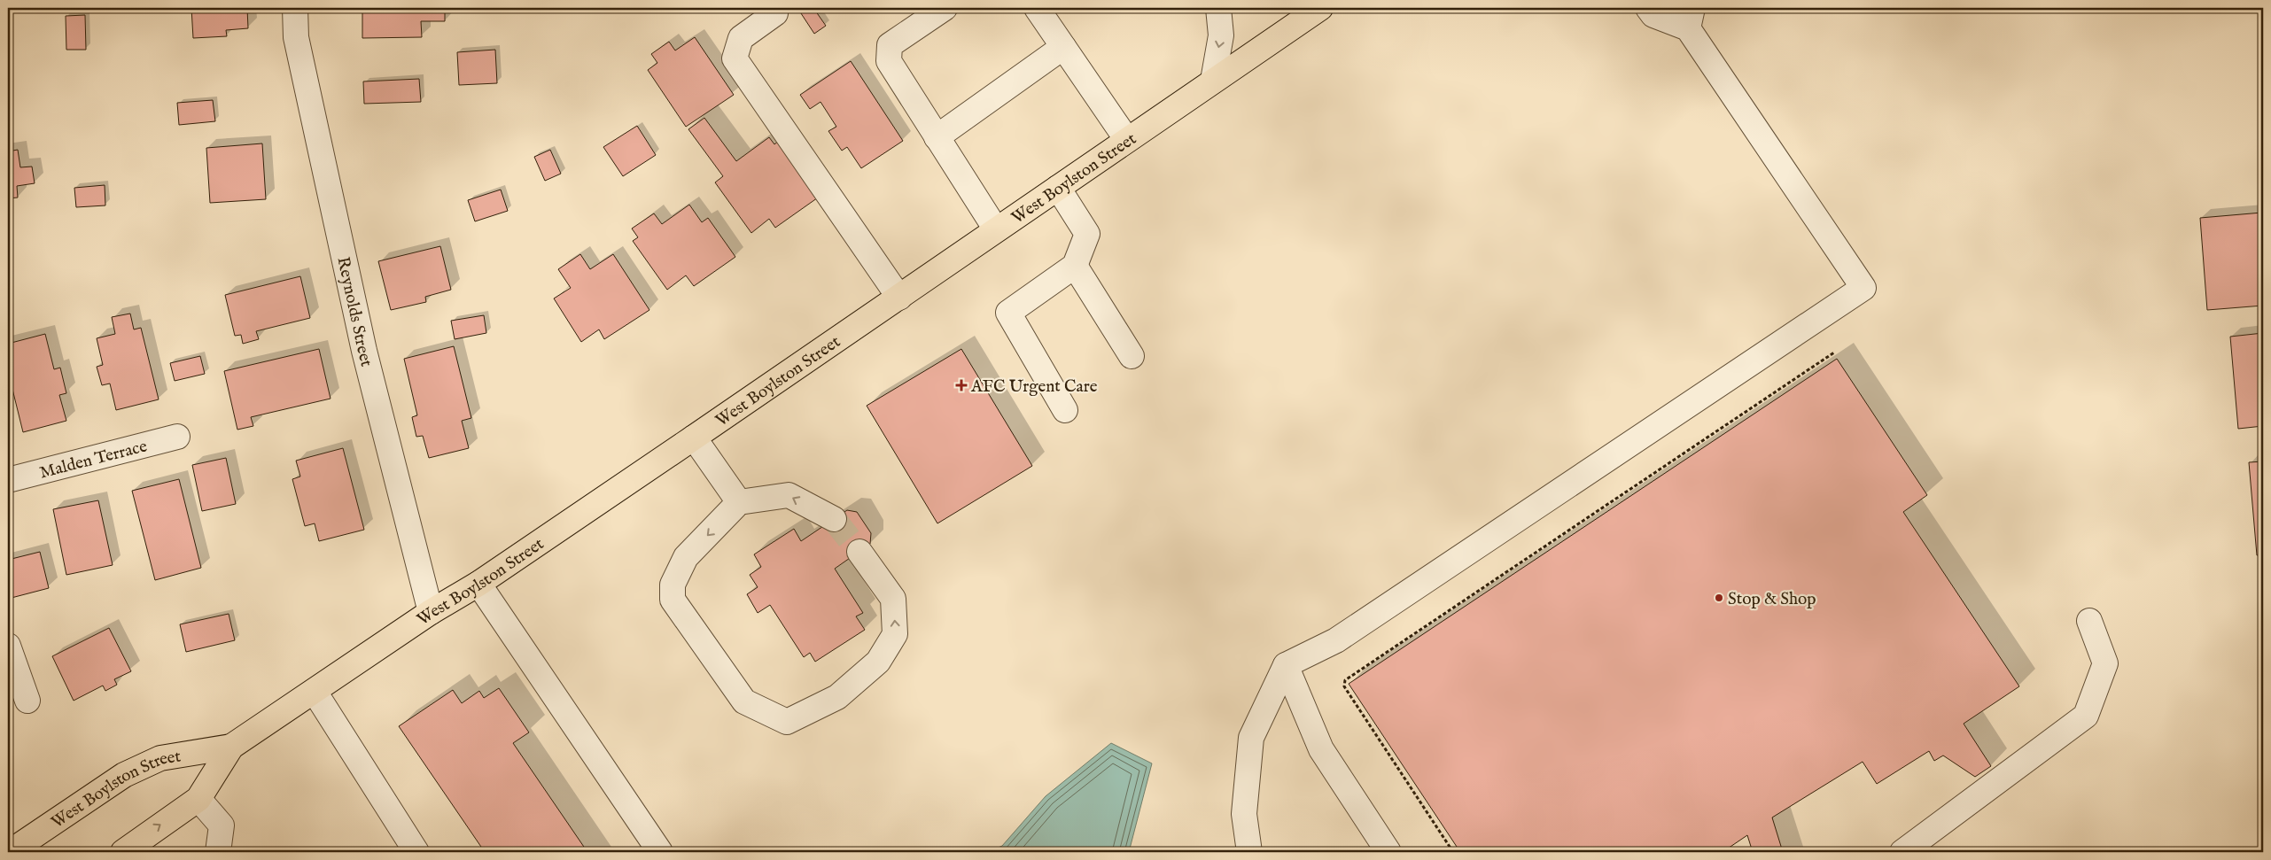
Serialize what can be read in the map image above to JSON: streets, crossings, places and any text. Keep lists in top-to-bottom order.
{
  "streets": {
    "main road": ["West Boylston Street"],
    "street": ["Reynolds Street", "Malden Terrace"]
  },
  "crossings": [
    ["West Boylston Street", "Reynolds Street"]
  ],
  "places": {
    "health": ["AFC Urgent Care"],
    "other": ["Stop & Shop"]
  }
}
